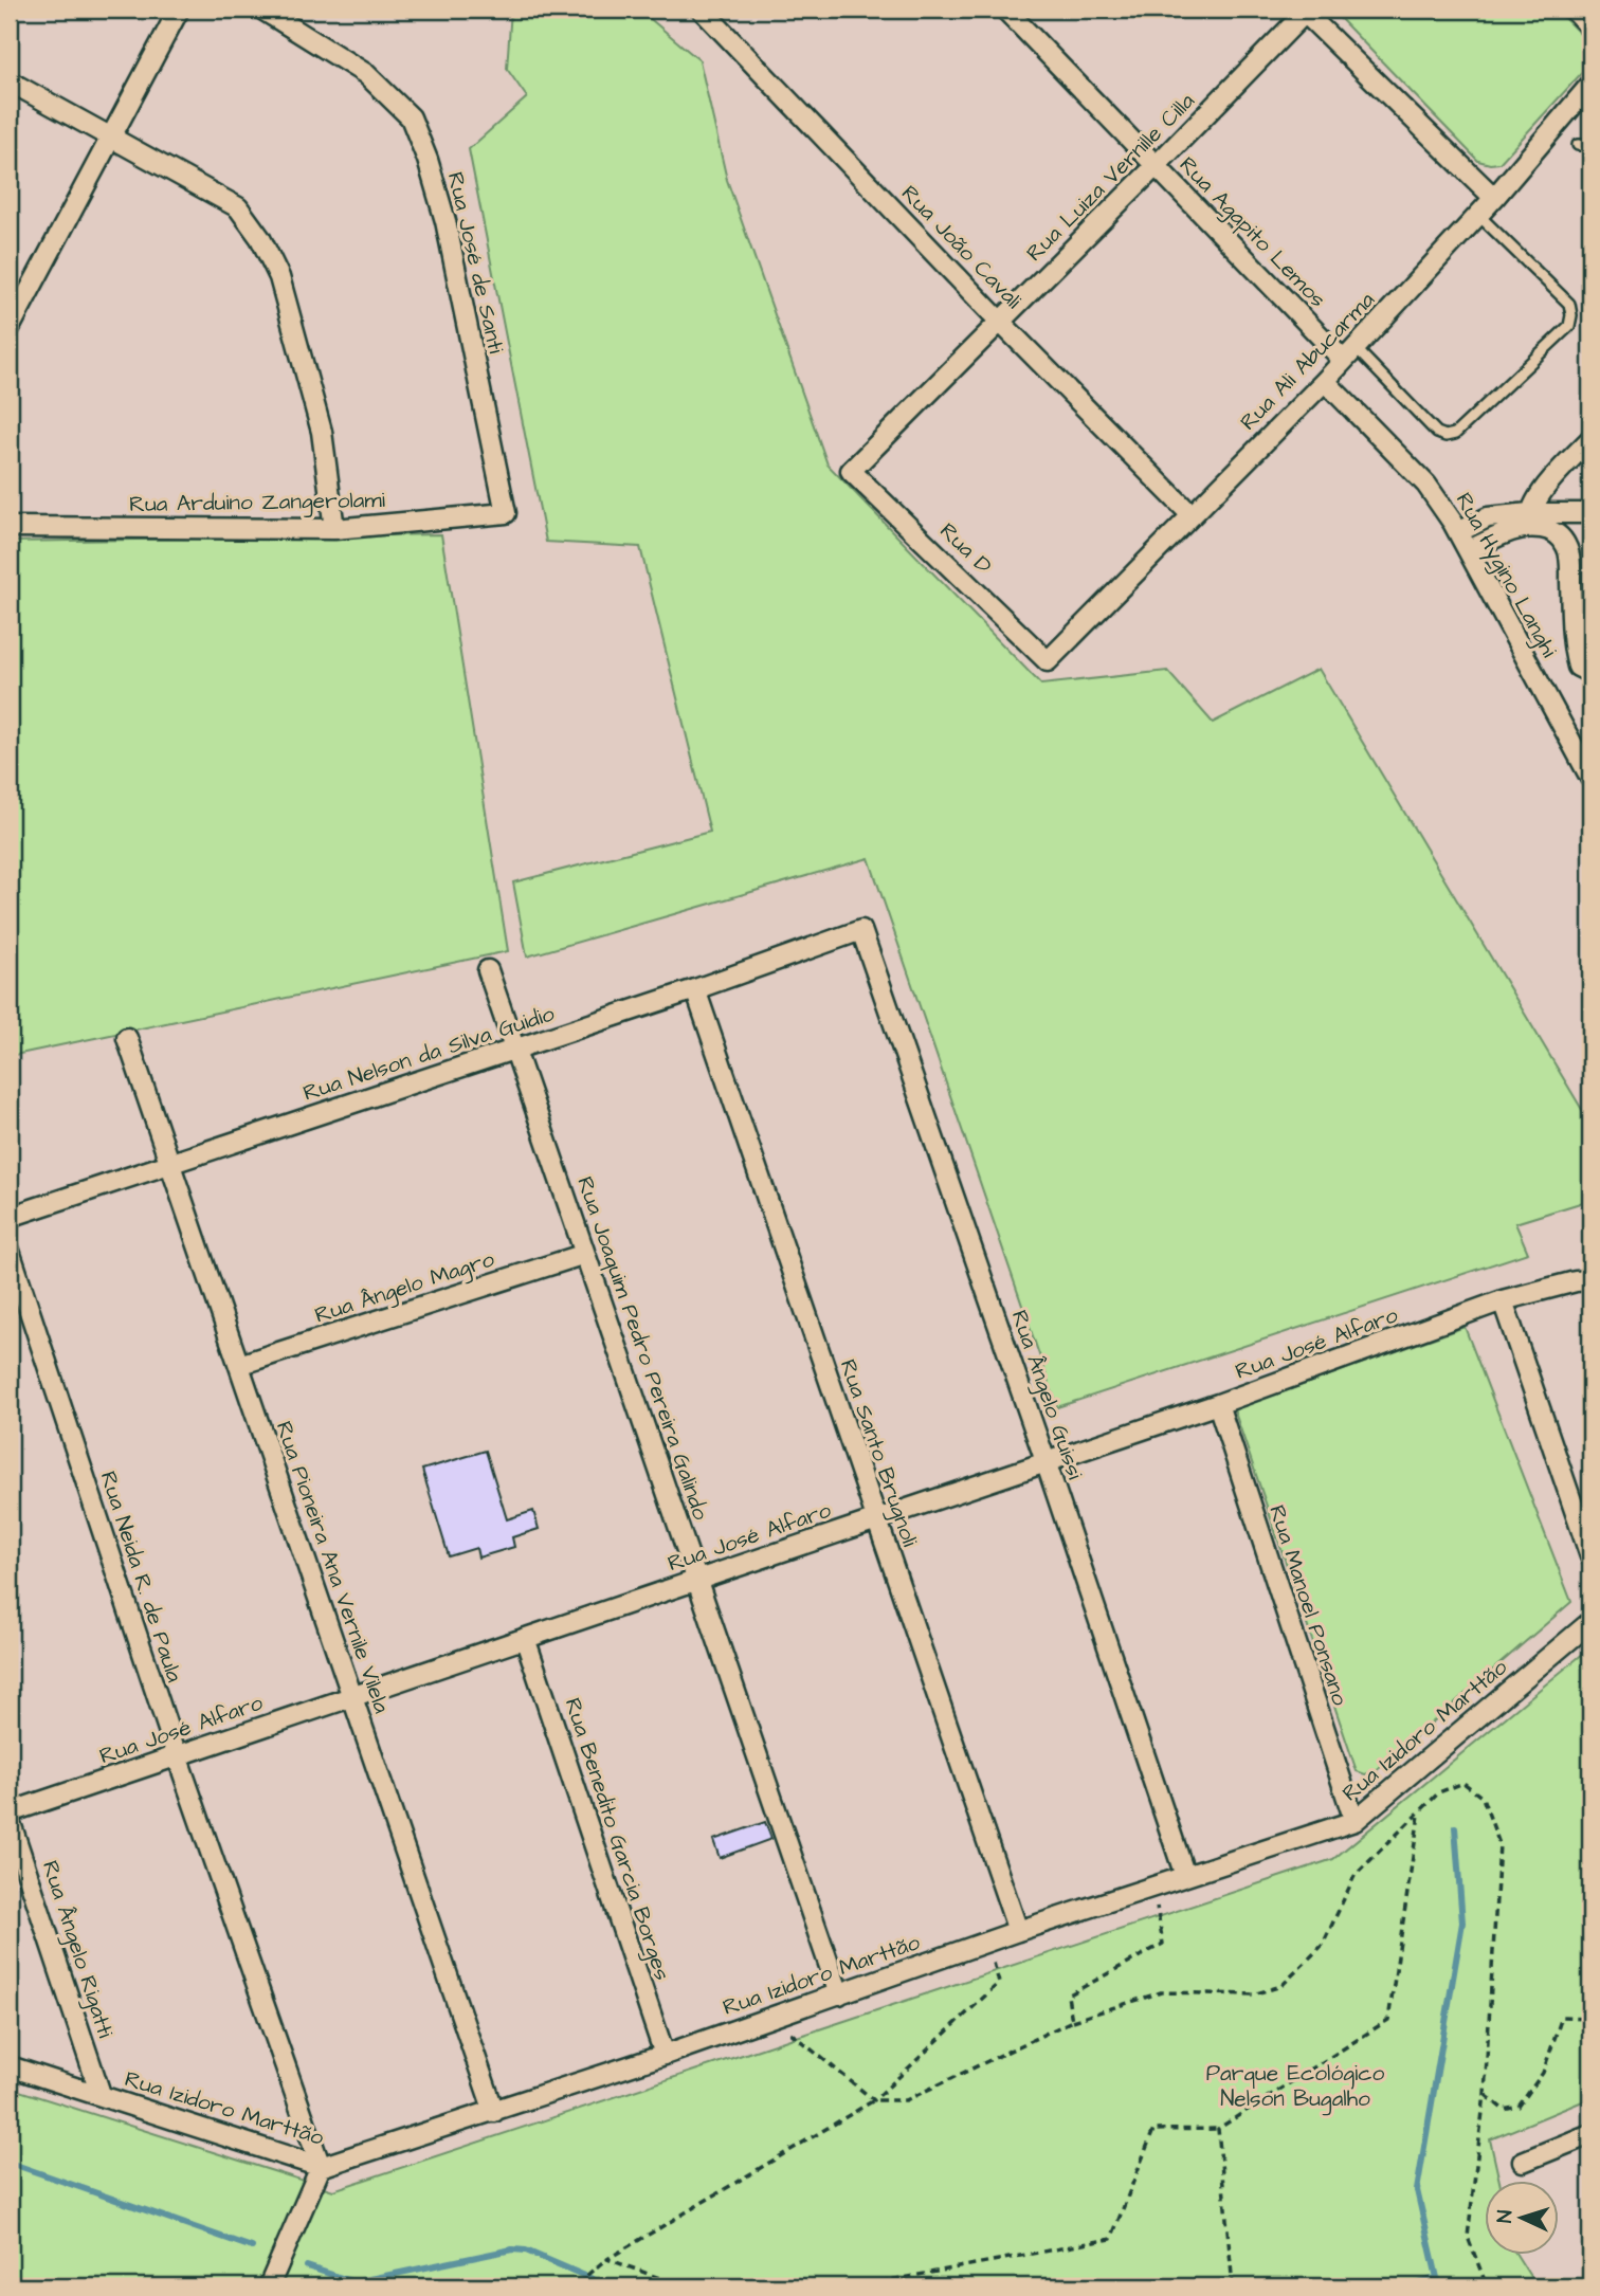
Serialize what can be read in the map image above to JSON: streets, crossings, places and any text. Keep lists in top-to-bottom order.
{
  "streets": {
    "street": [
      "Rua Luiza Vernille Cilla",
      "Rua Agapito Lemos",
      "Rua João Cavali",
      "Rua José de Santi",
      "Rua Ali Abucarma",
      "Rua Arduino Zangerolami",
      "Rua D",
      "Rua Hygino Langhi",
      "Rua Nelson da Silva Guidio",
      "Rua Ângelo Magro",
      "Rua José Alfaro",
      "Rua Joaquim Pedro Pereira Galindo",
      "Rua Ângelo Guissi",
      "Rua Santo Brugnoli",
      "Rua Pioneira Ana Vernile Vilela",
      "Rua Neida R. de Paula",
      "Rua Manoel Ponsano",
      "Rua Izidoro Marttão",
      "Rua Benedito Garcia Borges",
      "Rua Ângelo Rigatti"
    ]
  },
  "crossings": [
    ["Rua Luiza Vernille Cilla", "Rua Agapito Lemos"],
    ["Rua Luiza Vernille Cilla", "Rua João Cavali"],
    ["Rua Luiza Vernille Cilla", "Rua D"],
    ["Rua Agapito Lemos", "Rua Ali Abucarma"],
    ["Rua João Cavali", "Rua Ali Abucarma"],
    ["Rua José de Santi", "Rua Arduino Zangerolami"],
    ["Rua Ali Abucarma", "Rua D"],
    ["Rua Ali Abucarma", "Rua Hygino Langhi"],
    ["Rua Nelson da Silva Guidio", "Rua Joaquim Pedro Pereira Galindo"],
    ["Rua Nelson da Silva Guidio", "Rua Ângelo Guissi"],
    ["Rua Nelson da Silva Guidio", "Rua Santo Brugnoli"],
    ["Rua Nelson da Silva Guidio", "Rua Pioneira Ana Vernile Vilela"],
    ["Rua Ângelo Magro", "Rua Joaquim Pedro Pereira Galindo"],
    ["Rua Ângelo Magro", "Rua Pioneira Ana Vernile Vilela"],
    ["Rua José Alfaro", "Rua Joaquim Pedro Pereira Galindo"],
    ["Rua José Alfaro", "Rua Ângelo Guissi"],
    ["Rua José Alfaro", "Rua Santo Brugnoli"],
    ["Rua José Alfaro", "Rua Pioneira Ana Vernile Vilela"],
    ["Rua José Alfaro", "Rua Neida R. de Paula"],
    ["Rua José Alfaro", "Rua Manoel Ponsano"],
    ["Rua José Alfaro", "Rua Benedito Garcia Borges"],
    ["Rua Joaquim Pedro Pereira Galindo", "Rua Izidoro Marttão"],
    ["Rua Ângelo Guissi", "Rua Izidoro Marttão"],
    ["Rua Santo Brugnoli", "Rua Izidoro Marttão"],
    ["Rua Pioneira Ana Vernile Vilela", "Rua Izidoro Marttão"],
    ["Rua Neida R. de Paula", "Rua Izidoro Marttão"],
    ["Rua Manoel Ponsano", "Rua Izidoro Marttão"],
    ["Rua Izidoro Marttão", "Rua Benedito Garcia Borges"],
    ["Rua Izidoro Marttão", "Rua Ângelo Rigatti"]
  ],
  "parks": ["Parque Ecológico Nelson Bugalho"],
  "north": "left"
}
